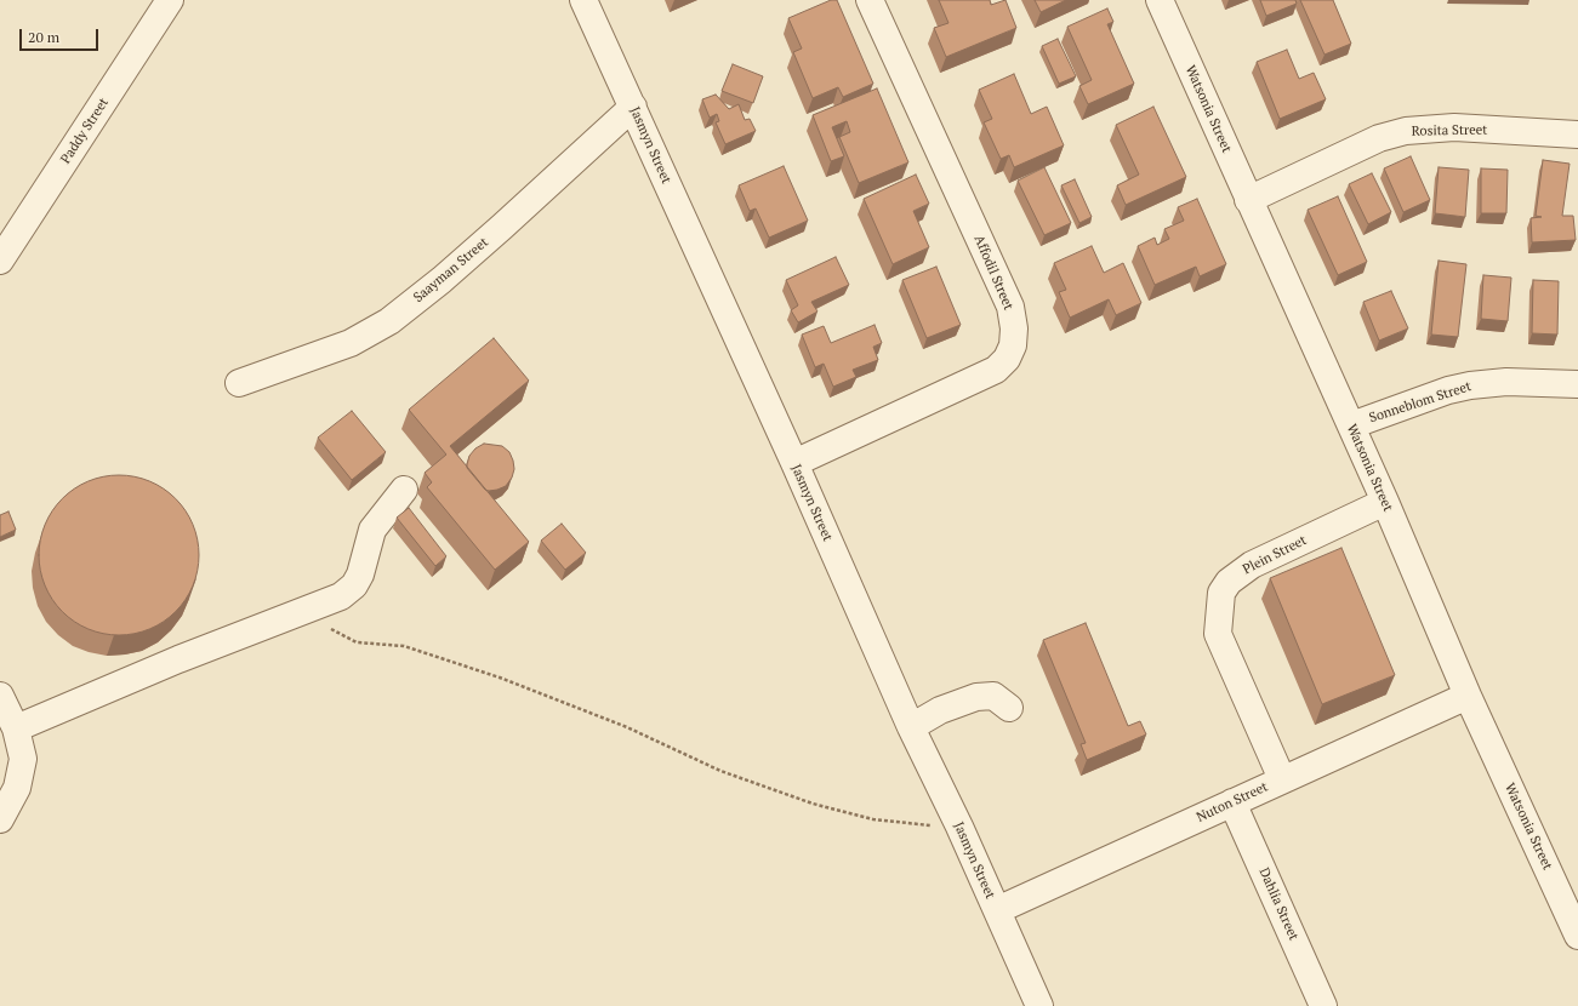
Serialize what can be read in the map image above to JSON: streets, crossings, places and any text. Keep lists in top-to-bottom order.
{
  "streets": {
    "street": [
      "Watsonia Street",
      "Paddy Street",
      "Rosita Street",
      "Jasmyn Street",
      "Saayman Street",
      "Affodil Street",
      "Sonneblom Street",
      "Plein Street",
      "Nuton Street",
      "Dahlia Street"
    ]
  },
  "crossings": [
    ["Watsonia Street", "Rosita Street"],
    ["Watsonia Street", "Sonneblom Street"],
    ["Watsonia Street", "Plein Street"],
    ["Watsonia Street", "Nuton Street"],
    ["Jasmyn Street", "Saayman Street"],
    ["Jasmyn Street", "Affodil Street"],
    ["Jasmyn Street", "Nuton Street"],
    ["Plein Street", "Nuton Street"],
    ["Nuton Street", "Dahlia Street"]
  ],
  "scale_bar": "20 m"
}
